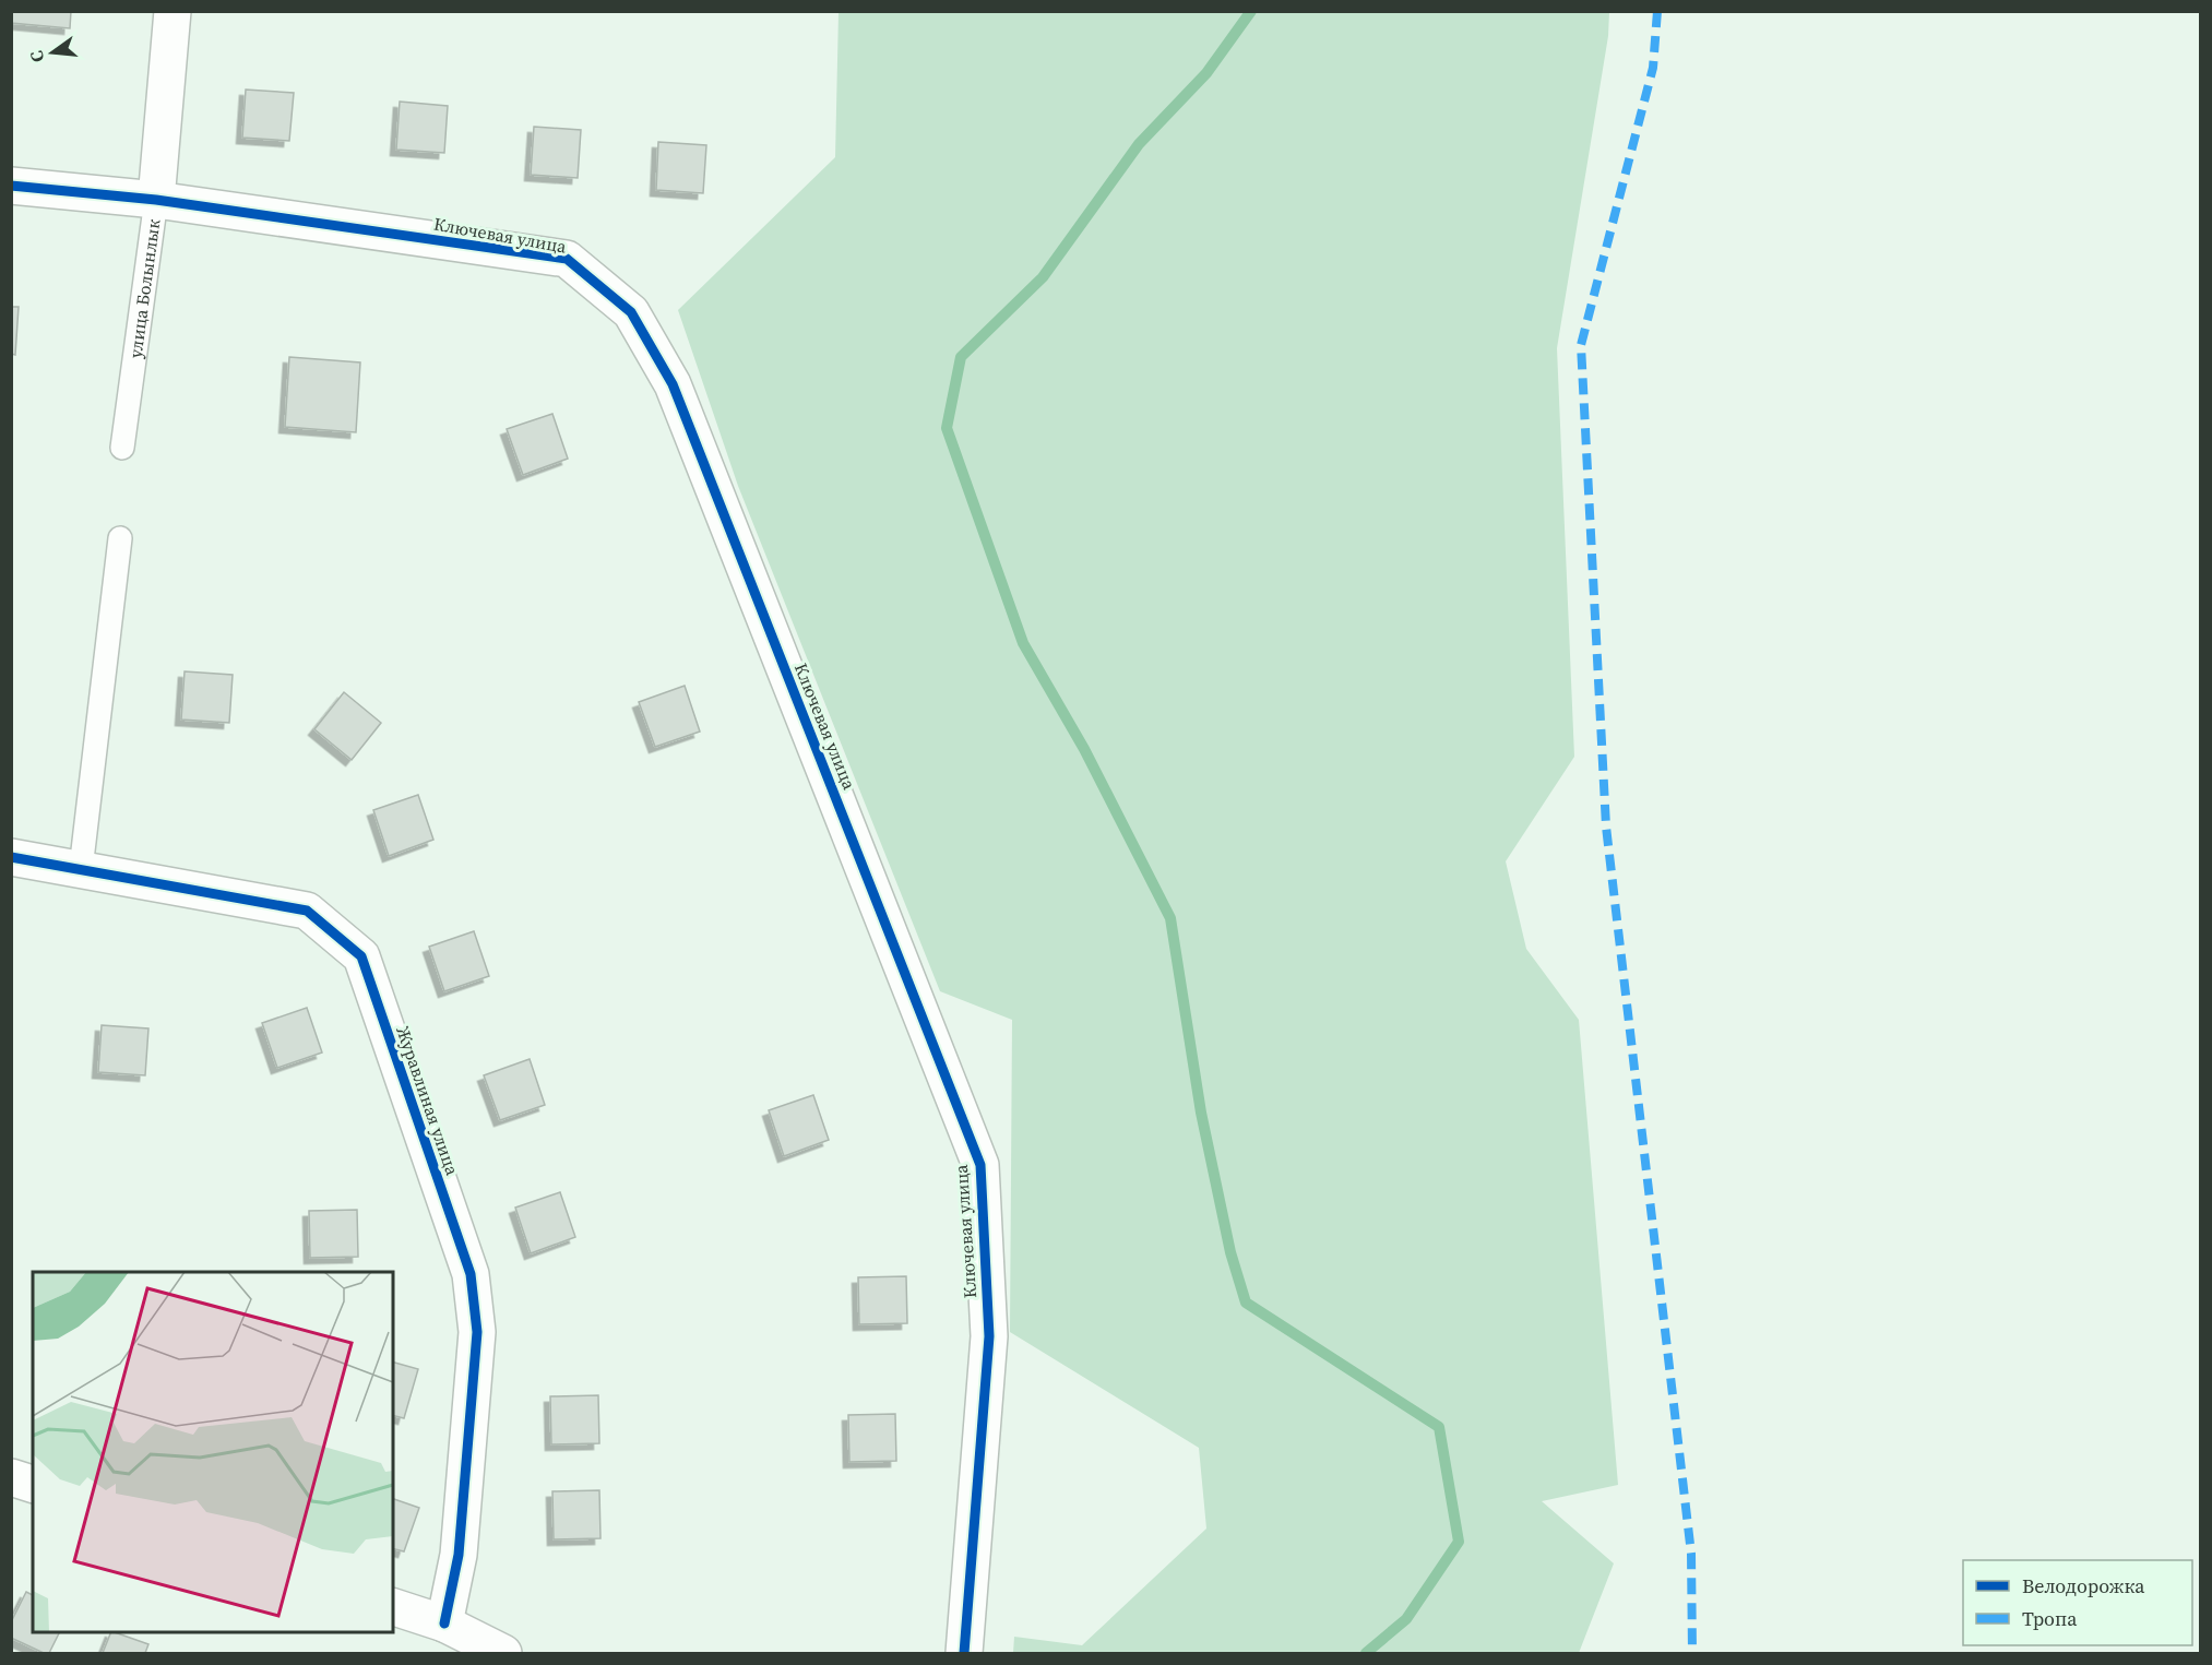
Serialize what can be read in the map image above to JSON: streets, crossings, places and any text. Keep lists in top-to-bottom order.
{
  "streets": {
    "street": ["Ключевая улица", "улица Болынлык", "Журавлиная улица"]
  },
  "crossings": [
    ["Ключевая улица", "улица Болынлык"]
  ],
  "legend": ["Велодорожка", "Тропа"],
  "north": "left"
}
